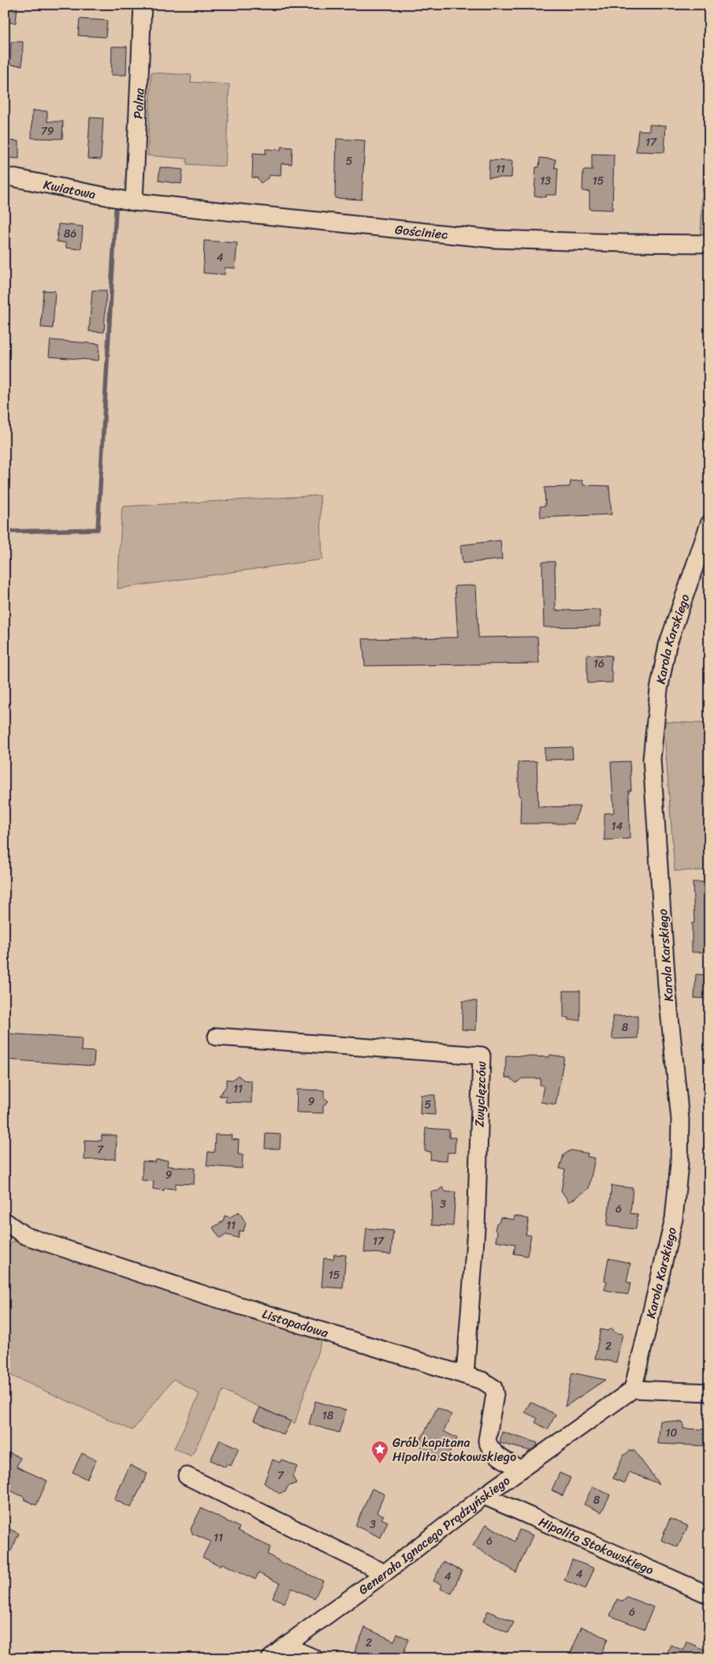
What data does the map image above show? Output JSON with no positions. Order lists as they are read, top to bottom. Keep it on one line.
{"streets":{"street":["Polna","Kwiatowa","Gościniec","Karola Karskiego","Zwycięzców","Listopadowa","Generała Ignacego Prądzyńskiego","Hipolita Stokowskiego"]},"crossings":[["Polna","Kwiatowa"],["Polna","Gościniec"],["Kwiatowa","Gościniec"],["Karola Karskiego","Generała Ignacego Prądzyńskiego"],["Zwycięzców","Listopadowa"],["Listopadowa","Generała Ignacego Prądzyńskiego"],["Generała Ignacego Prądzyńskiego","Hipolita Stokowskiego"]],"places":{"place":["Grób kapitana Hipolita Stokowskiego"]},"house_numbers":["79","17","5","11","13","15","86","4","16","14","8","11","9","5","7","9","3","6","11","17","15","2","18","10","7","8","3","11","6","4","4","6","2"]}
